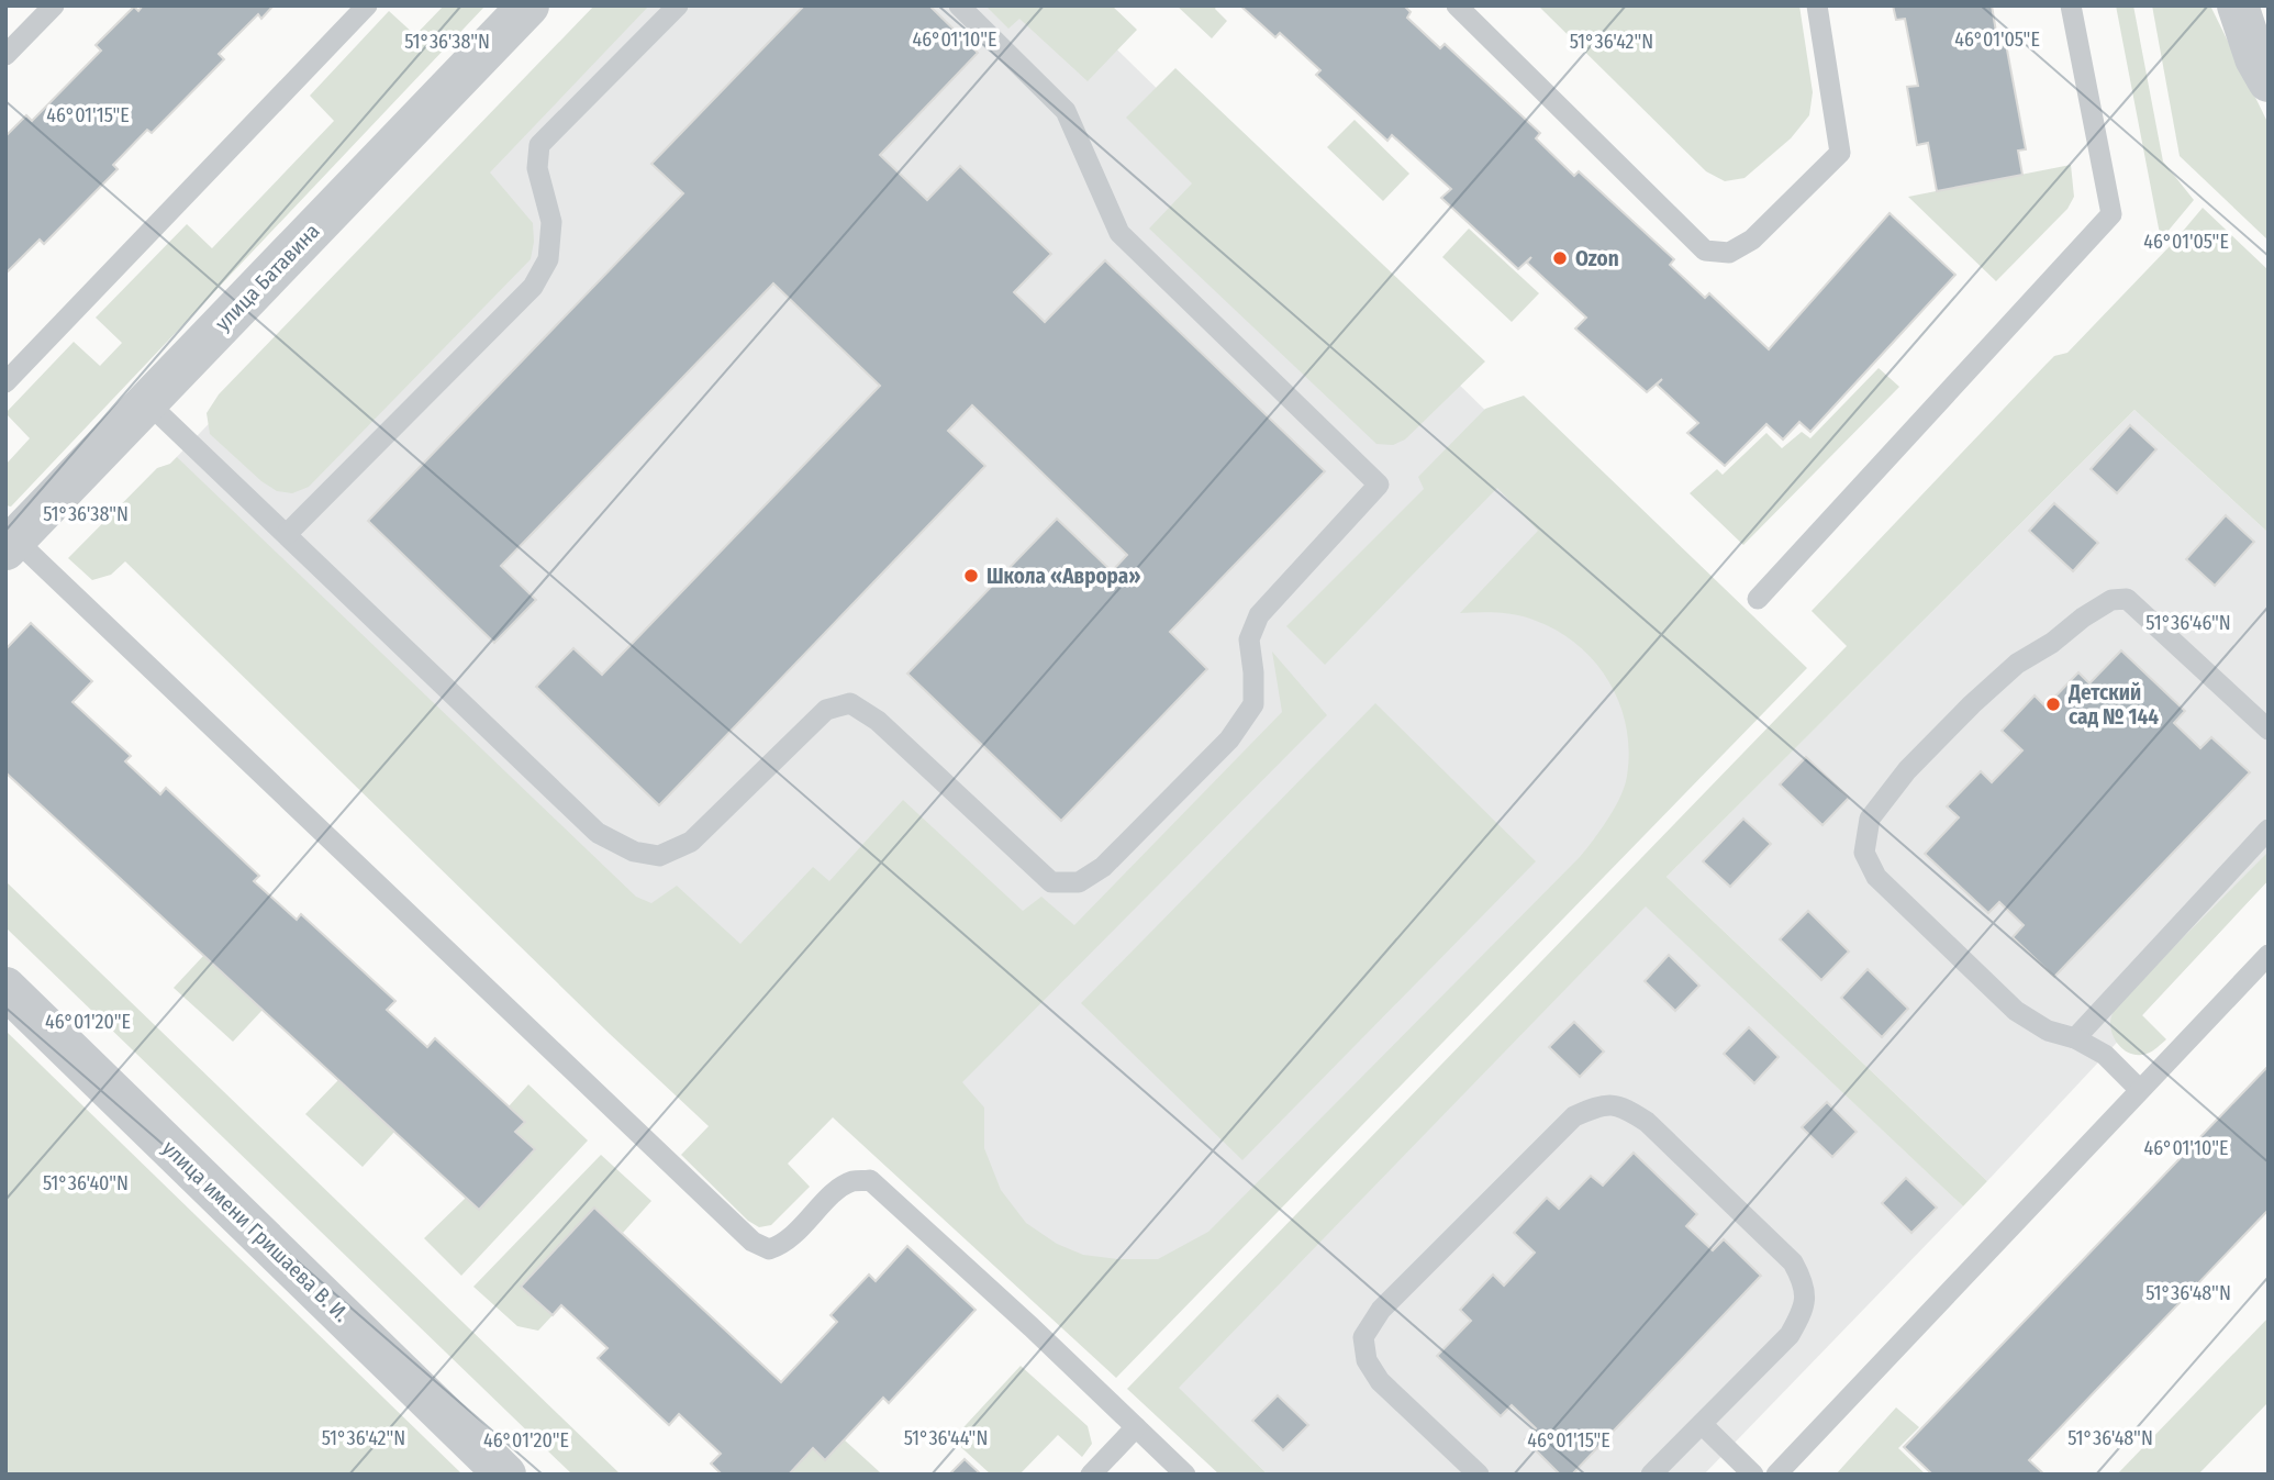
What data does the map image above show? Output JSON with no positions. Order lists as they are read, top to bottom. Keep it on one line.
{"streets":{"street":["улица Батавина","улица имени Гришаева В. И."]},"places":["Ozon","Школа «Аврора»","Детский сад № 144"],"coordinates":["46°01'10\"E","46°01'05\"E","51°36'42\"N","51°36'38\"N","46°01'15\"E","51°36'46\"N","46°01'20\"E","51°36'40\"N","51°36'48\"N","51°36'44\"N"]}
